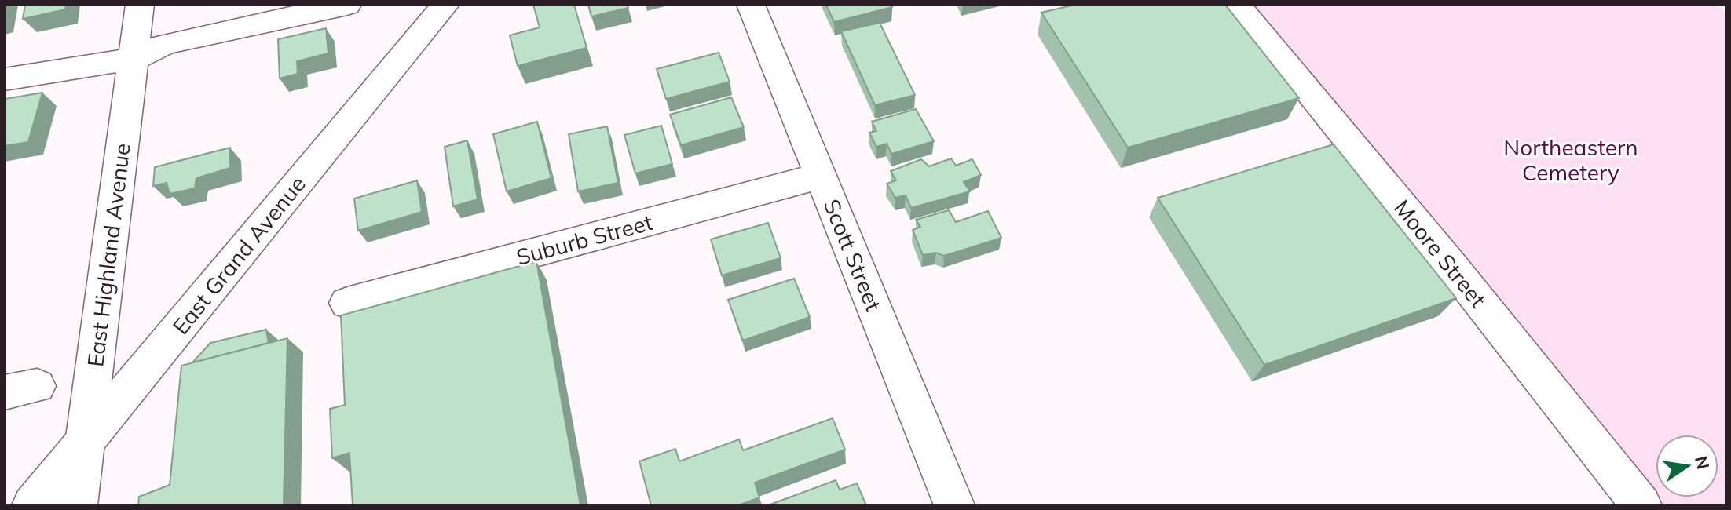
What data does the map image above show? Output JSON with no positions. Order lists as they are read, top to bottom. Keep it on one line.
{"streets":{"street":["Suburb Street","Moore Street","East Highland Avenue","East Grand Avenue","Scott Street"]},"crossings":[["Suburb Street","Scott Street"],["East Highland Avenue","East Grand Avenue"]],"parks":["Northeastern Cemetery"],"north":"right"}
